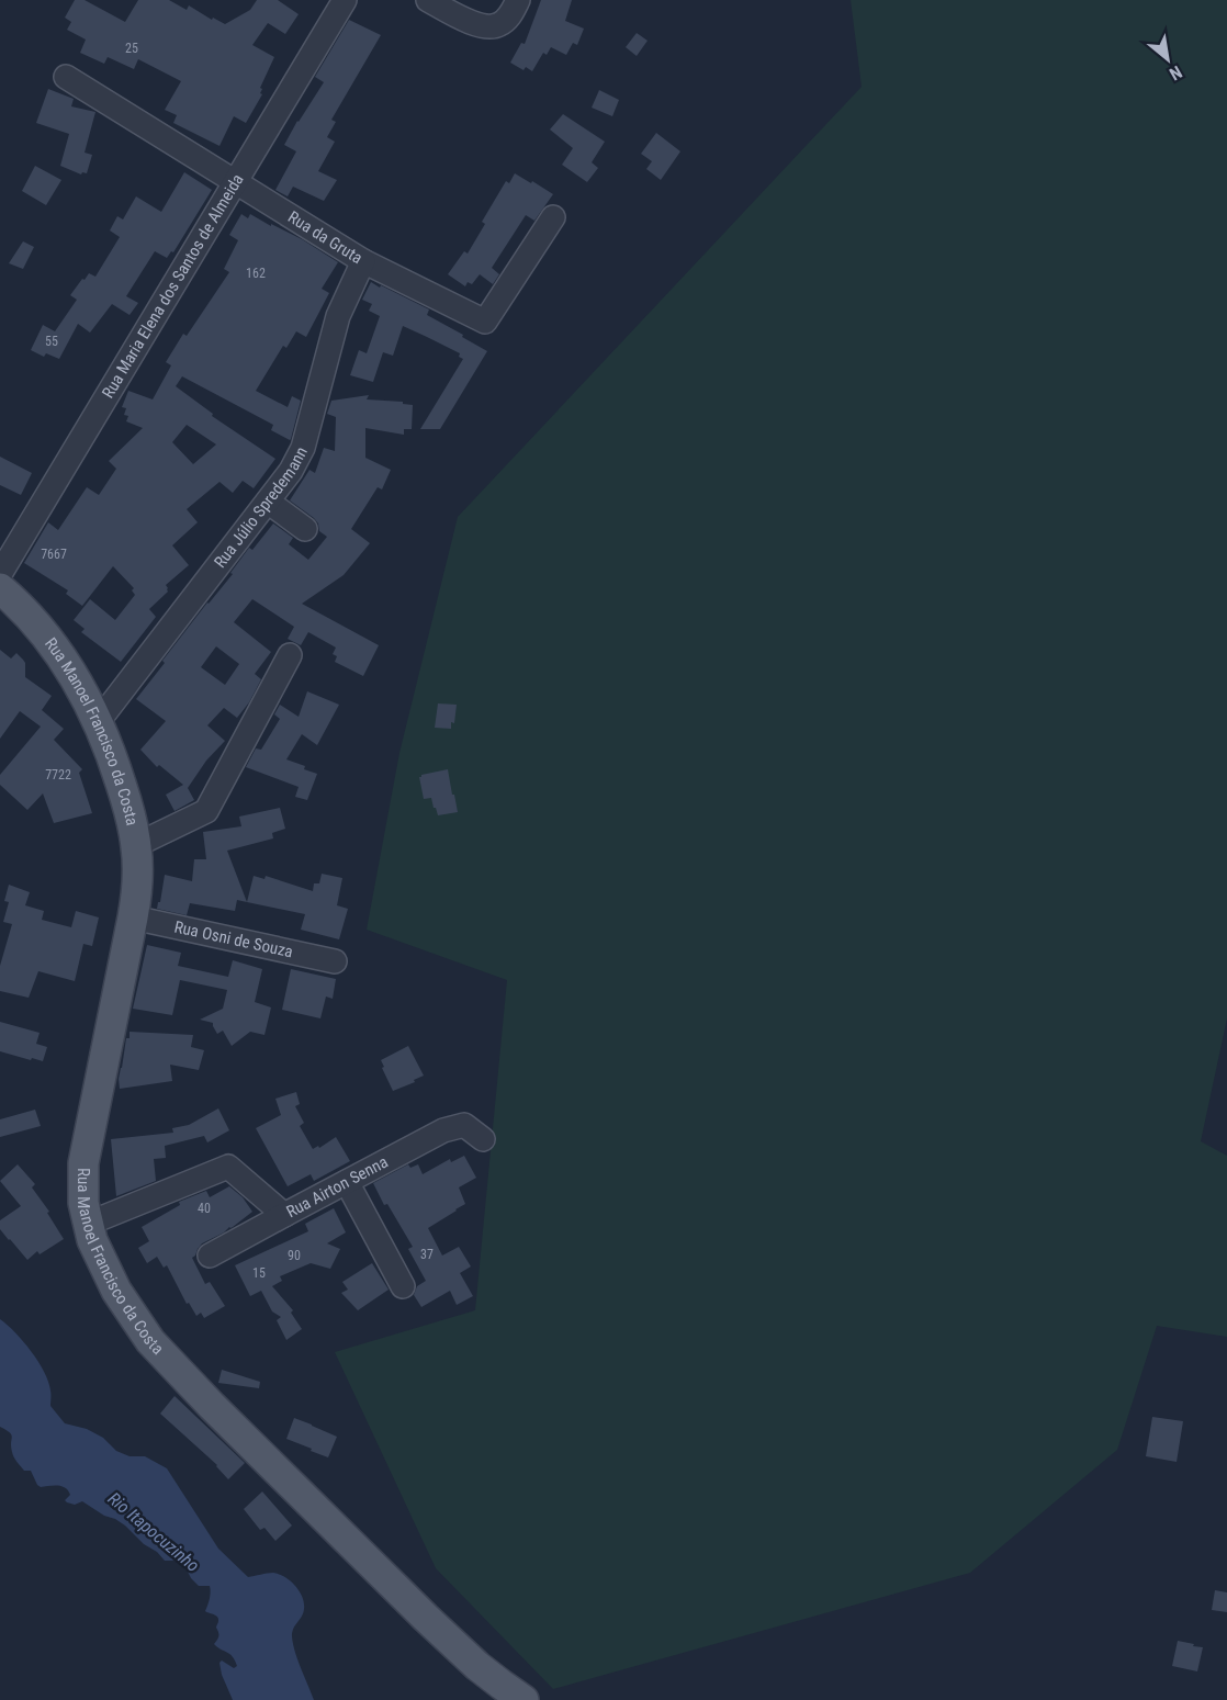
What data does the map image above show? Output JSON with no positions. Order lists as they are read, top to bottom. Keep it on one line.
{"streets":{"main road":["Rua Manoel Francisco da Costa"],"street":["Rua da Gruta","Rua Maria Elena dos Santos de Almeida","Rua Júlio Spredemann","Rua Osni de Souza","Rua Airton Senna"]},"crossings":[["Rua da Gruta","Rua Maria Elena dos Santos de Almeida"],["Rua da Gruta","Rua Júlio Spredemann"],["Rua Júlio Spredemann","Rua Manoel Francisco da Costa"],["Rua Manoel Francisco da Costa","Rua Osni de Souza"],["Rua Manoel Francisco da Costa","Rua Airton Senna"]],"water":["Rio Itapocuzinho"],"house_numbers":["25","162","55","7667","7722","40","37","90","15"],"north":"bottom right"}
